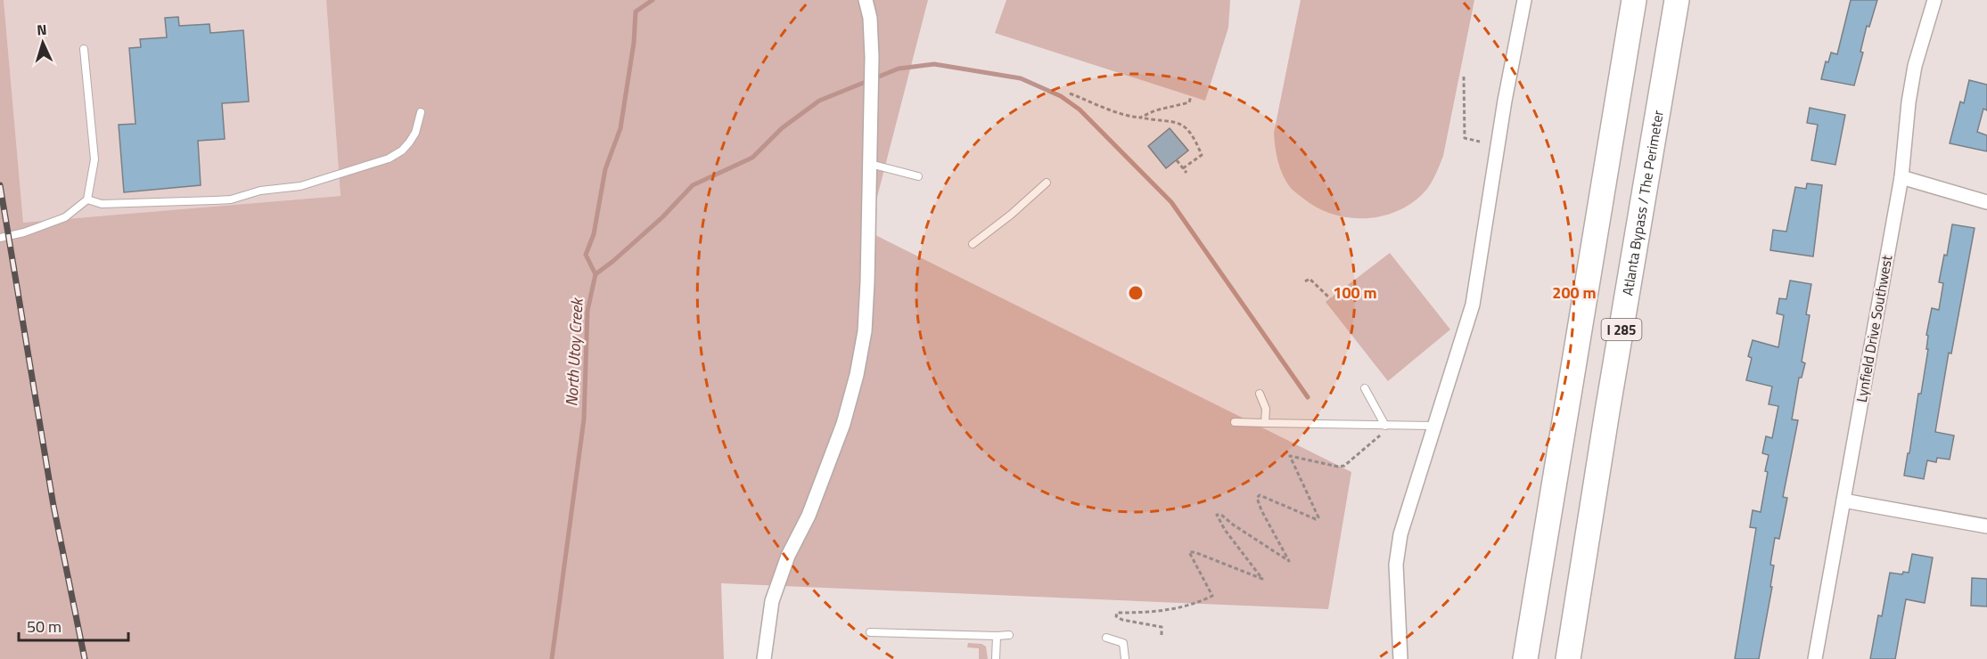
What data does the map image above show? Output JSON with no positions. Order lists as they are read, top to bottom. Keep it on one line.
{"streets":{"highway":["Atlanta Bypass / The Perimeter","I 285"],"street":["Lynfield Drive Southwest"]},"water":["North Utoy Creek"],"scale_bar":"50 m","north":"top","rings":["100 m","200 m"]}
